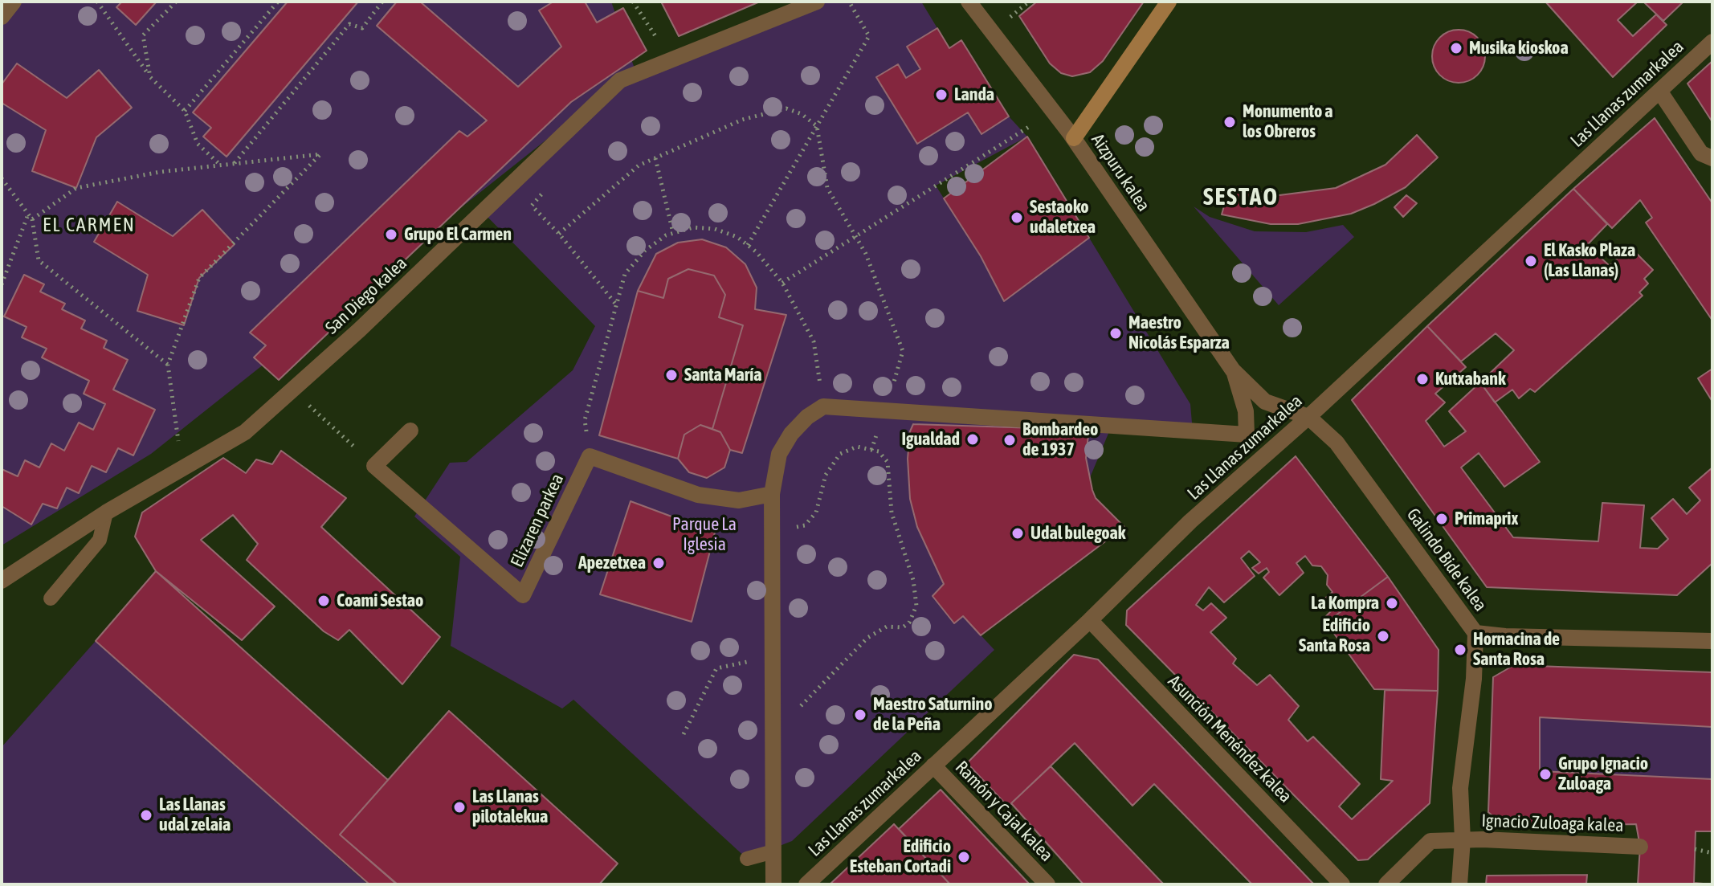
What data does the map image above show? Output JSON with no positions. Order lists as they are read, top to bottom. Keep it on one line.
{"streets":{"street":["Las Llanas zumarkalea","Aizpuru kalea","San Diego kalea","Elizaren parkea","Galindo Bide kalea","Asunción Menéndez kalea","Ramón y Cajal kalea","Ignacio Zuloaga kalea"]},"crossings":[["Las Llanas zumarkalea","Aizpuru kalea"],["Las Llanas zumarkalea","Galindo Bide kalea"],["Las Llanas zumarkalea","Asunción Menéndez kalea"],["Las Llanas zumarkalea","Ramón y Cajal kalea"],["Aizpuru kalea","Galindo Bide kalea"]],"districts":["SESTAO","EL CARMEN"],"parks":["Parque La Iglesia"],"places":["Musika kioskoa","Landa","Monumento a los Obreros","Sestaoko udaletxea","Grupo El Carmen","El Kasko Plaza (Las Llanas)","Maestro Nicolás Esparza","Santa María","Kutxabank","Igualdad","Bombardeo de 1937","Primaprix","Udal bulegoak","Apezetxea","Coami Sestao","La Kompra","Edificio Santa Rosa","Hornacina de Santa Rosa","Maestro Saturnino de la Peña","Grupo Ignacio Zuloaga","Las Llanas pilotalekua","Las Llanas udal zelaia","Edificio Esteban Cortadi"]}
